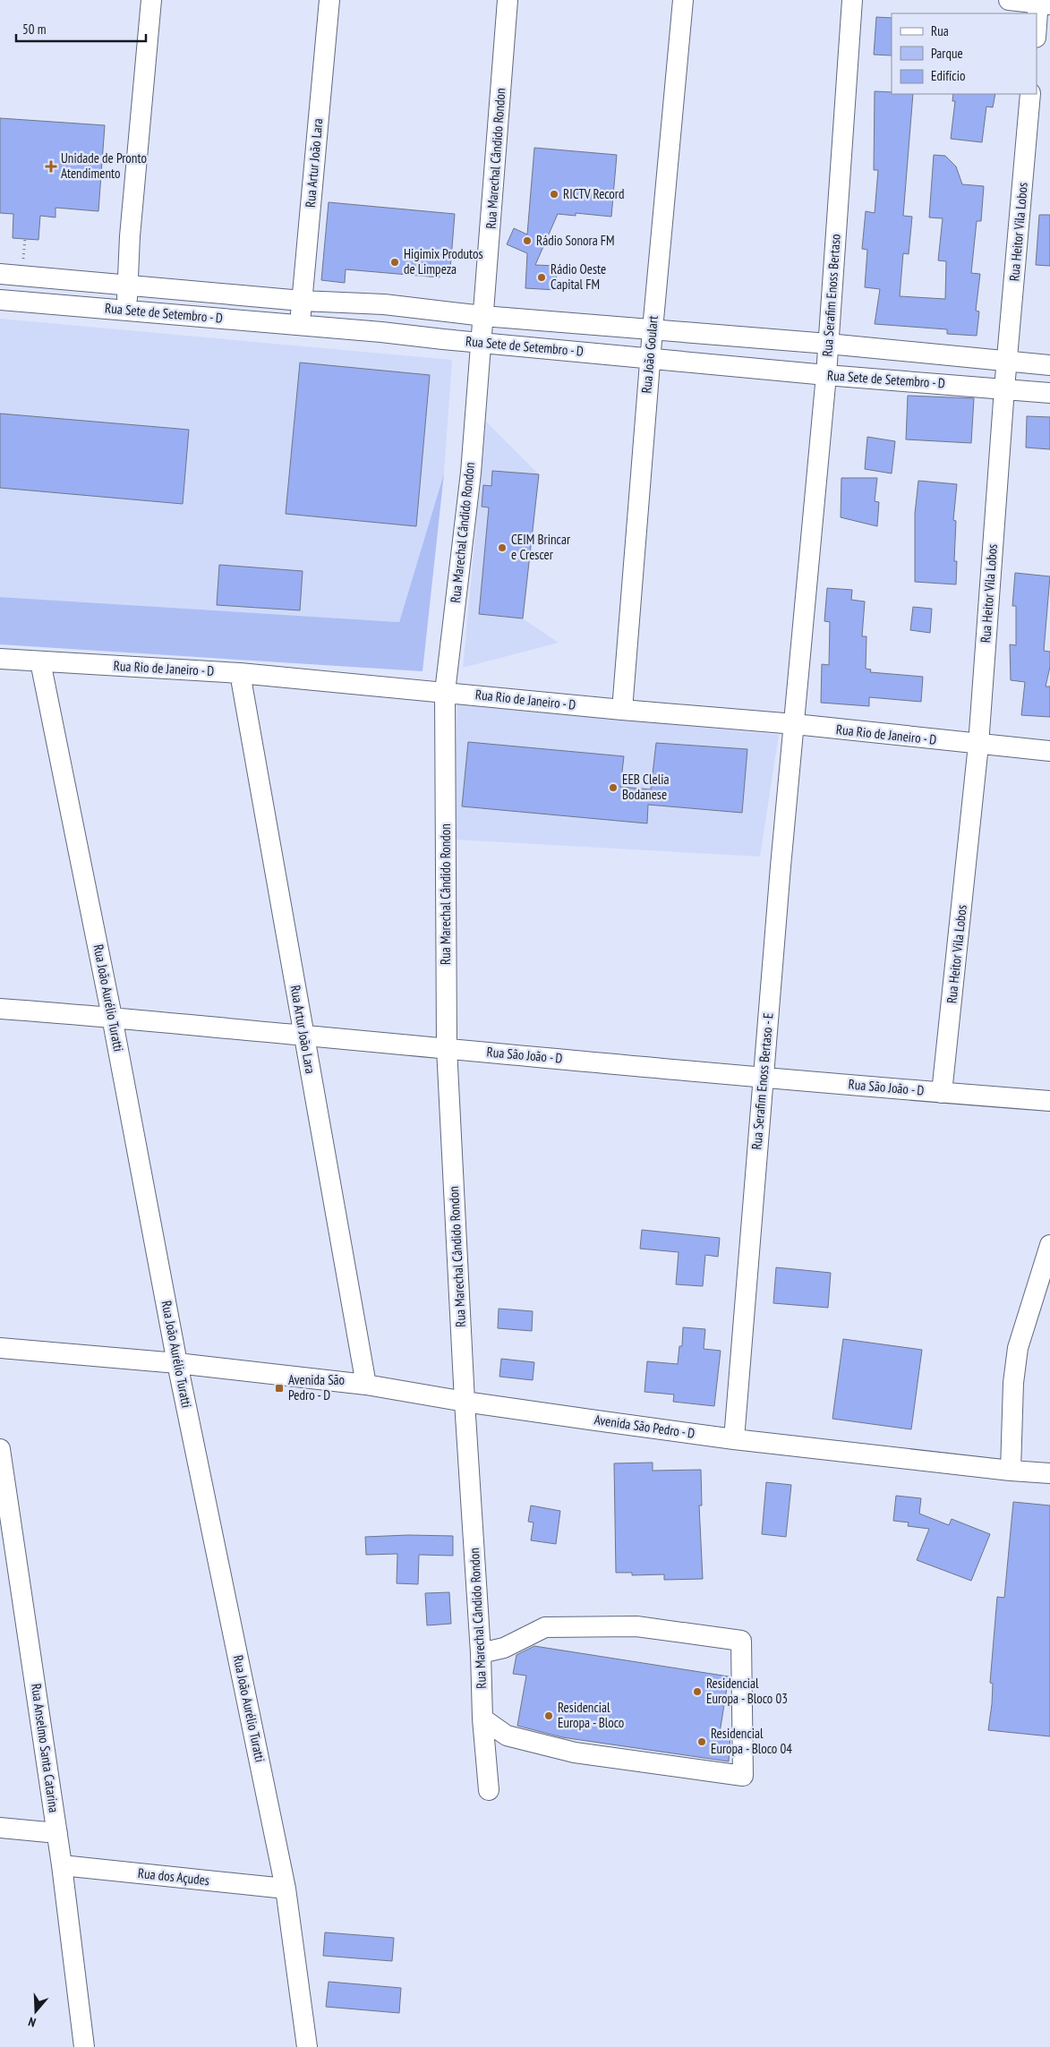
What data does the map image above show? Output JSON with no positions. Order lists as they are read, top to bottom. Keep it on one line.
{"streets":{"street":["Rua Marechal Cândido Rondon","Rua Artur João Lara","Rua Heitor Vila Lobos","Rua Serafim Enoss Bertaso","Rua Sete de Setembro - D","Rua João Goulart","Rua Rio de Janeiro - D","Rua João Aurélio Turatti","Rua São João - D","Rua Serafim Enoss Bertaso - E","Avenida São Pedro - D","Rua Anselmo Santa Catarina","Rua dos Açudes"]},"crossings":[["Rua Marechal Cândido Rondon","Rua Sete de Setembro - D"],["Rua Marechal Cândido Rondon","Rua Rio de Janeiro - D"],["Rua Marechal Cândido Rondon","Rua São João - D"],["Rua Marechal Cândido Rondon","Avenida São Pedro - D"],["Rua Artur João Lara","Rua Sete de Setembro - D"],["Rua Artur João Lara","Rua Rio de Janeiro - D"],["Rua Artur João Lara","Rua São João - D"],["Rua Artur João Lara","Avenida São Pedro - D"],["Rua Heitor Vila Lobos","Rua Sete de Setembro - D"],["Rua Heitor Vila Lobos","Rua Rio de Janeiro - D"],["Rua Heitor Vila Lobos","Rua São João - D"],["Rua Serafim Enoss Bertaso","Rua Sete de Setembro - D"],["Rua Serafim Enoss Bertaso","Rua Rio de Janeiro - D"],["Rua Serafim Enoss Bertaso","Rua Serafim Enoss Bertaso - E"],["Rua Sete de Setembro - D","Rua João Goulart"],["Rua João Goulart","Rua Rio de Janeiro - D"],["Rua Rio de Janeiro - D","Rua João Aurélio Turatti"],["Rua Rio de Janeiro - D","Rua Serafim Enoss Bertaso - E"],["Rua João Aurélio Turatti","Rua São João - D"],["Rua João Aurélio Turatti","Avenida São Pedro - D"],["Rua João Aurélio Turatti","Rua dos Açudes"],["Rua São João - D","Rua Serafim Enoss Bertaso - E"],["Rua Serafim Enoss Bertaso - E","Avenida São Pedro - D"],["Rua Anselmo Santa Catarina","Rua dos Açudes"]],"places":{"health":["Unidade de Pronto Atendimento"],"other":["RICTV Record","Rádio Sonora FM","Higimix Produtos de Limpeza","Rádio Oeste Capital FM","CEIM Brincar e Crescer","EEB Clelia Bodanese","Residencial Europa - Bloco 03","Residencial Europa - Bloco","Residencial Europa - Bloco 04"],"transit":["Avenida São Pedro - D"]},"legend":["Rua","Parque","Edifício"],"scale_bar":"50 m","north":"bottom"}
